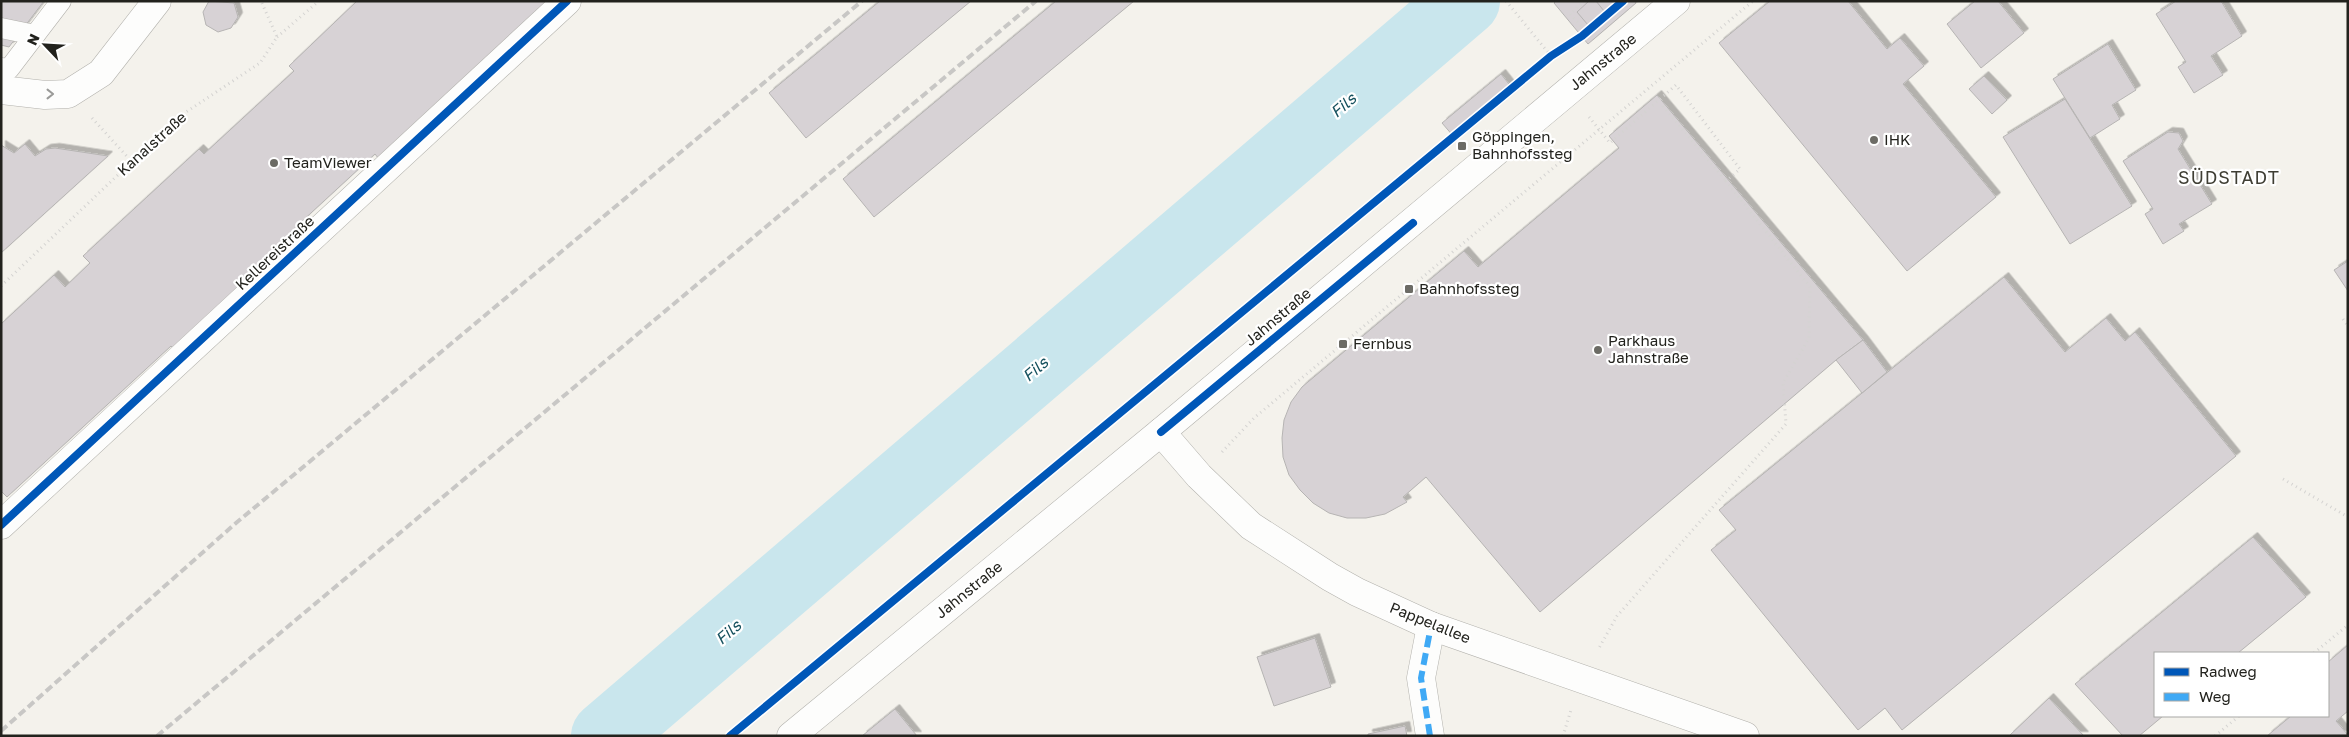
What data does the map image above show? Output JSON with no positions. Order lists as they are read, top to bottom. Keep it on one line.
{"streets":{"street":["Jahnstraße","Kellereistraße","Pappelallee"],"path":["Kanalstraße"]},"crossings":[["Jahnstraße","Pappelallee"]],"districts":["SÜDSTADT"],"water":["Fils"],"places":{"other":["IHK","TeamViewer","Parkhaus Jahnstraße"],"transit":["Göppingen, Bahnhofssteg","Bahnhofssteg","Fernbus"]},"legend":["Radweg","Weg"],"north":"top left"}
